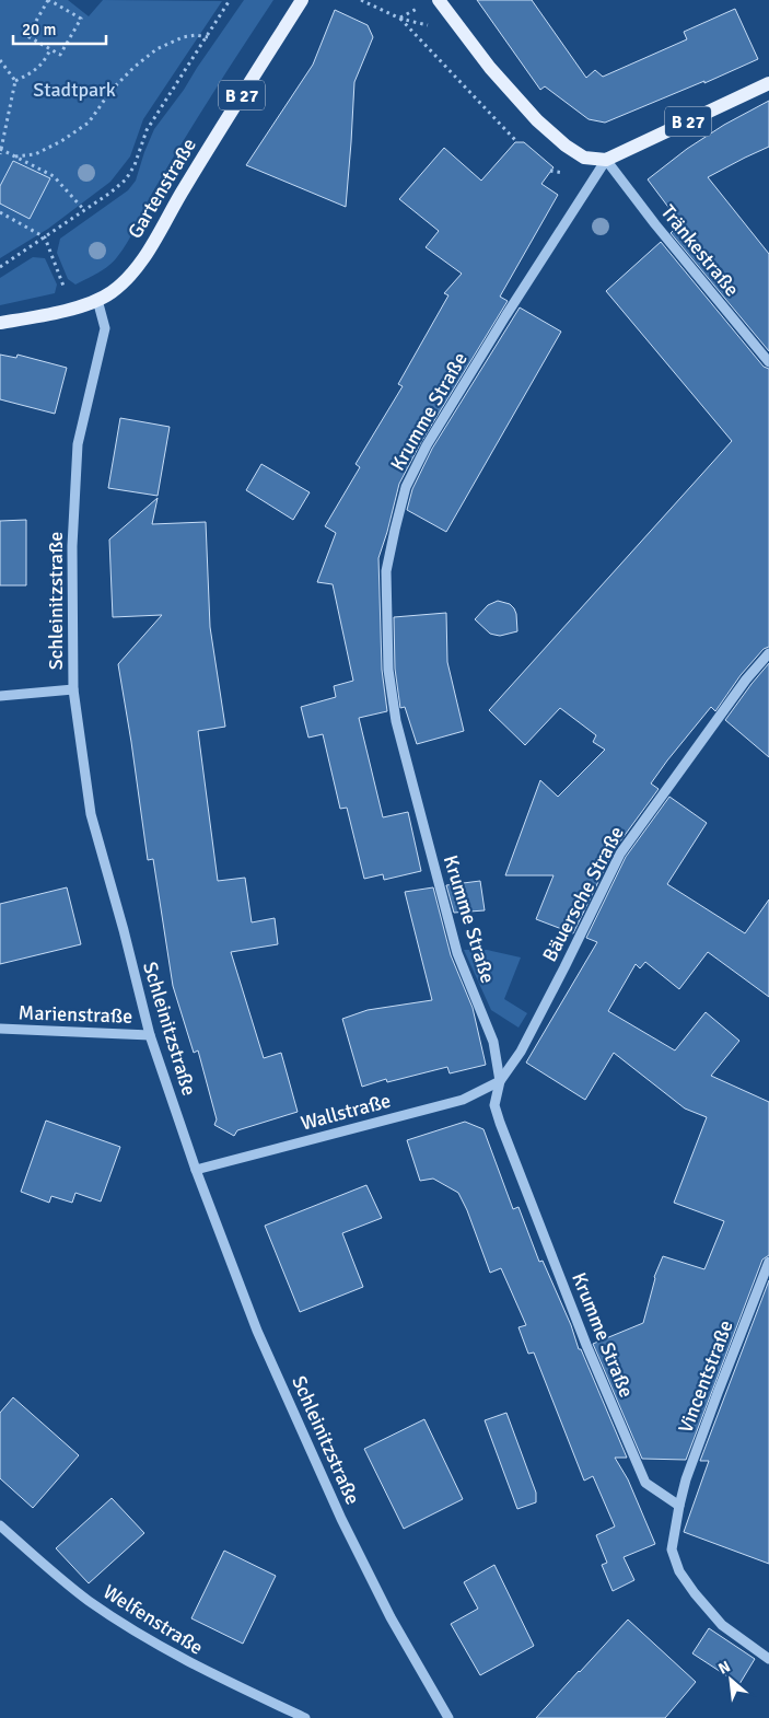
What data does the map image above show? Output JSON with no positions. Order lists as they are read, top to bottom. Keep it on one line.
{"streets":{"main road":["B 27","Gartenstraße"],"street":["Tränkestraße","Krumme Straße","Schleinitzstraße","Bäuersche Straße","Marienstraße","Wallstraße","Vincentstraße","Welfenstraße"]},"crossings":[["B 27","Tränkestraße"],["B 27","Krumme Straße"],["Gartenstraße","Schleinitzstraße"],["Tränkestraße","Krumme Straße"],["Krumme Straße","Bäuersche Straße"],["Krumme Straße","Wallstraße"],["Krumme Straße","Vincentstraße"],["Schleinitzstraße","Marienstraße"],["Schleinitzstraße","Wallstraße"],["Bäuersche Straße","Wallstraße"]],"parks":["Stadtpark"],"scale_bar":"20 m","north":"top left"}
